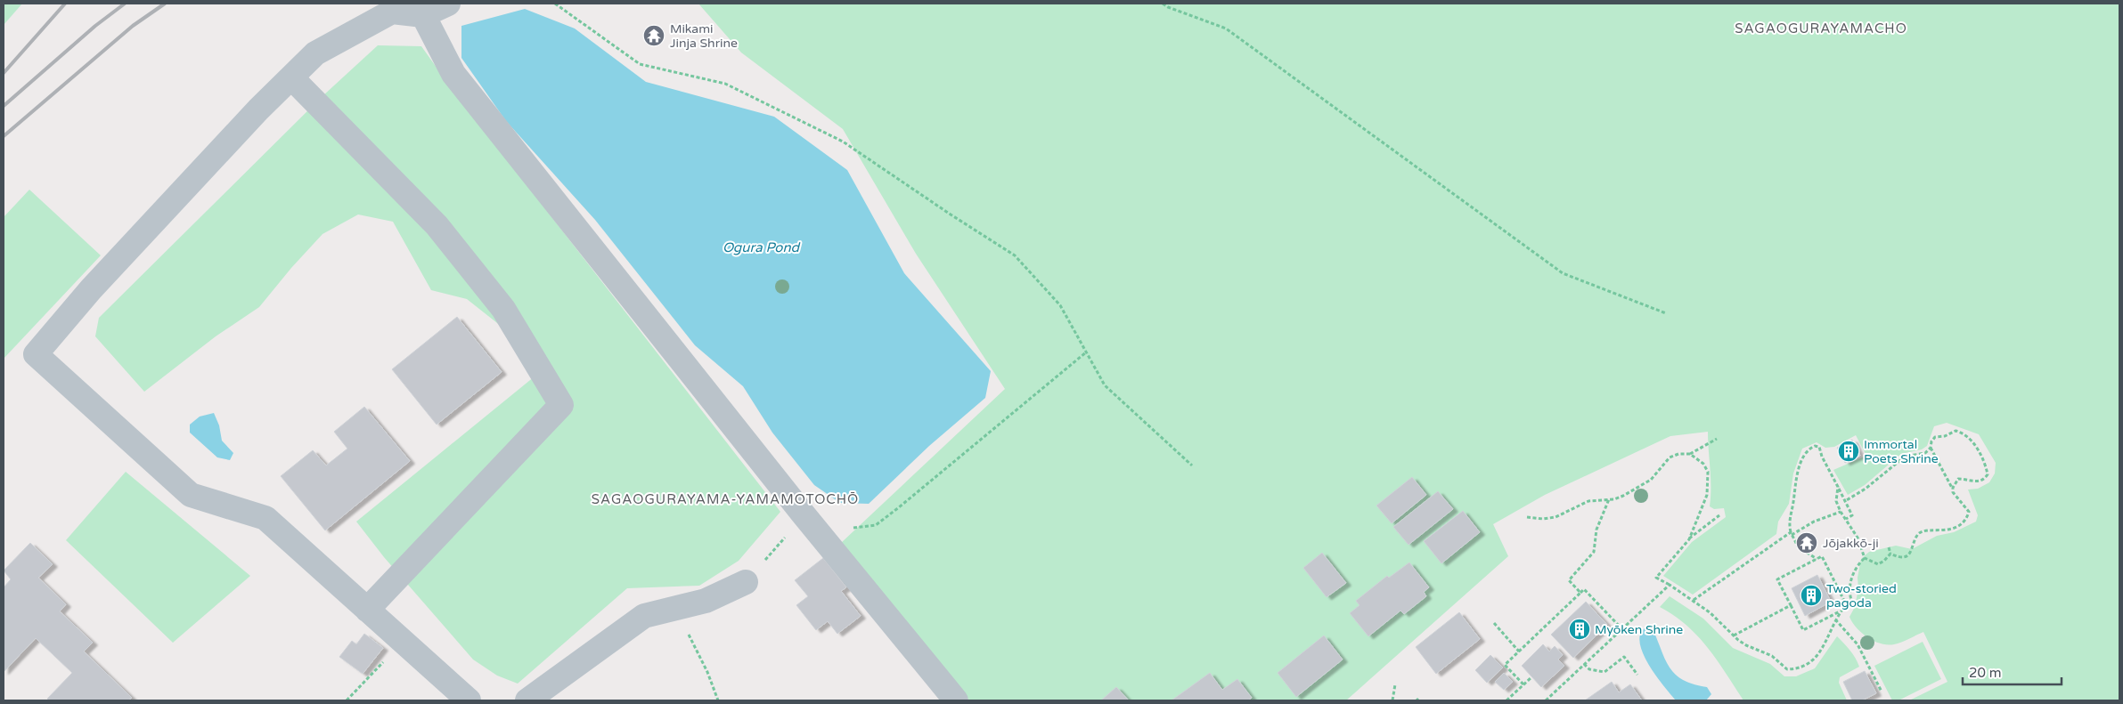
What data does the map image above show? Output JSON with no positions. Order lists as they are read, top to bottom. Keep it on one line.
{"districts":["SAGAOGURAYAMACHO","SAGAOGURAYAMA-YAMAMOTOCHŌ"],"water":["Ogura Pond"],"places":{"temple":["Mikami Jinja Shrine","Jōjakkō-ji"],"building":["Immortal Poets Shrine","Two-storied pagoda","Myōken Shrine"]},"scale_bar":"20 m"}
